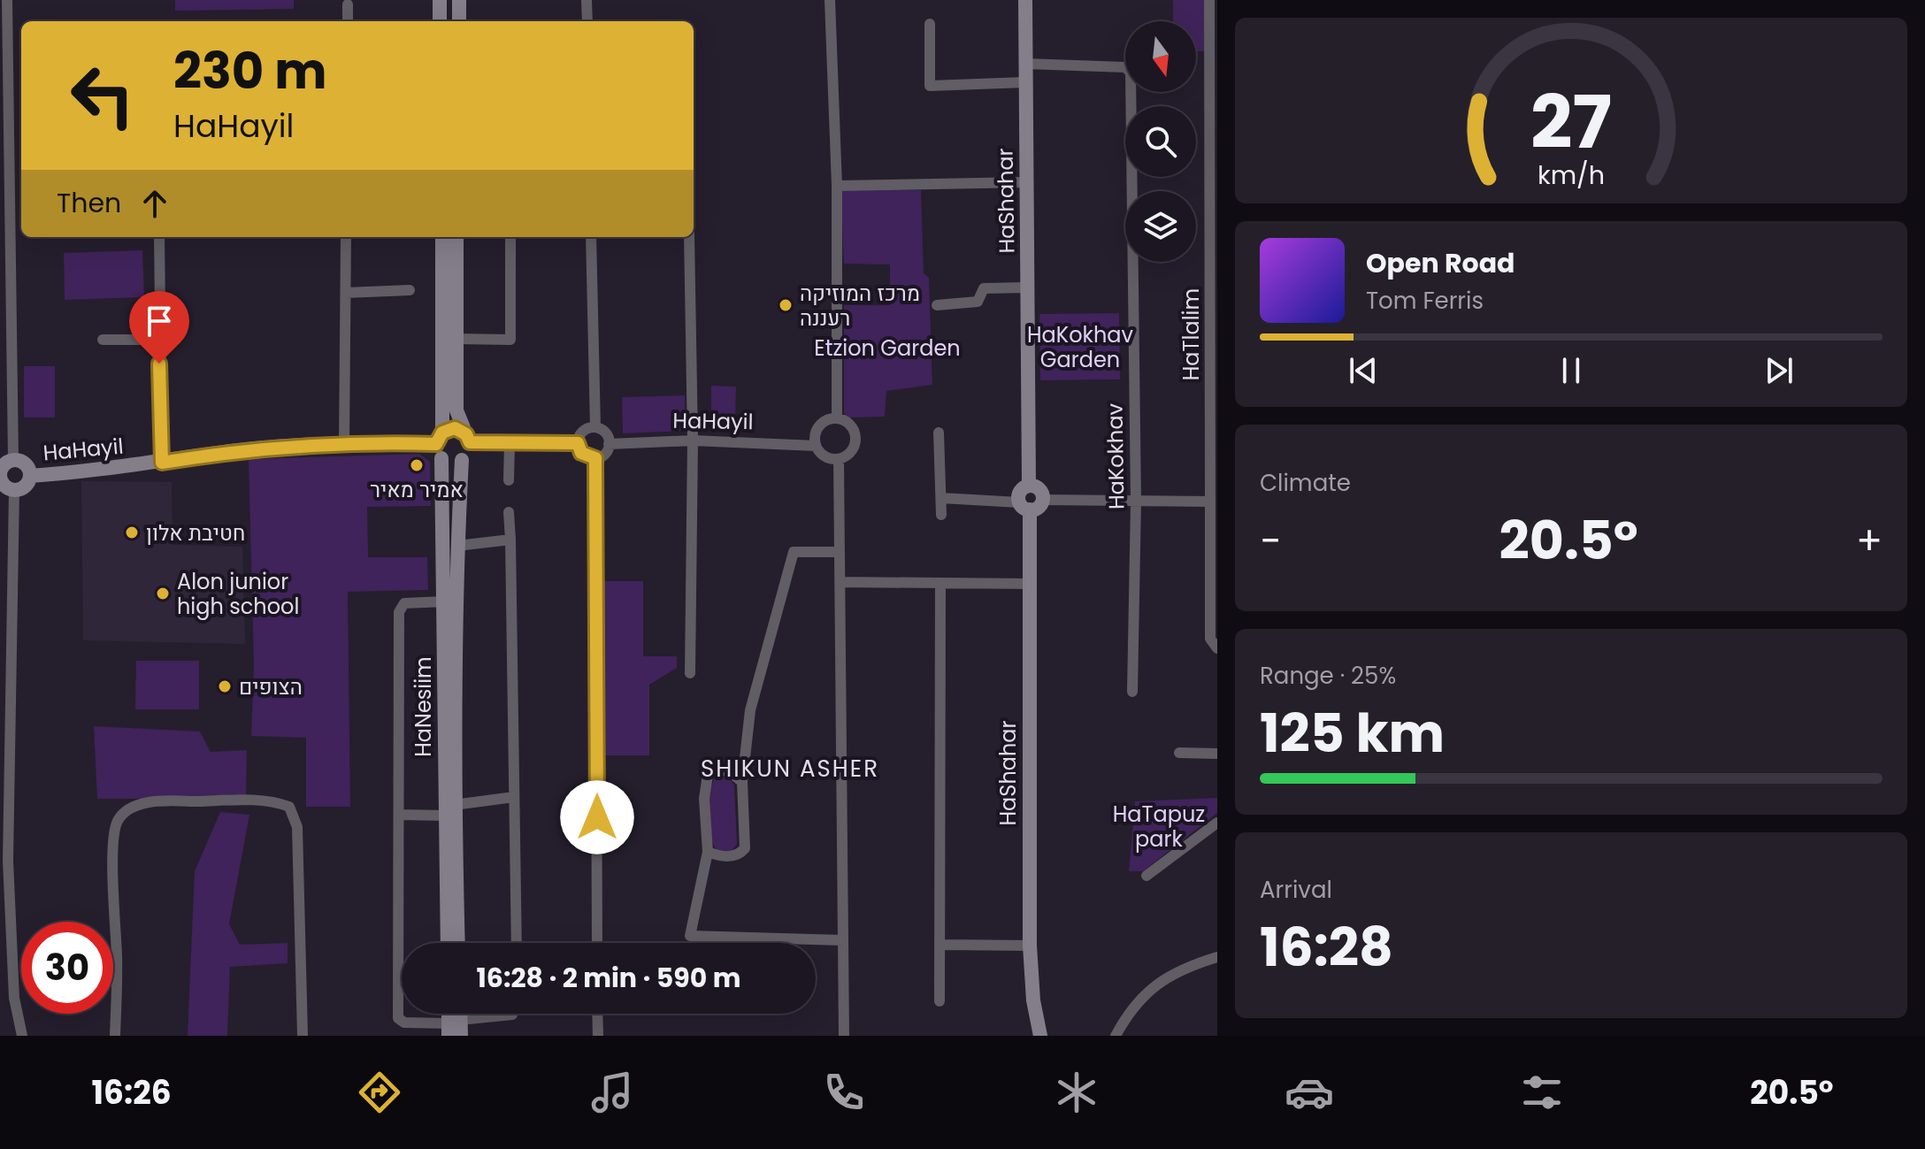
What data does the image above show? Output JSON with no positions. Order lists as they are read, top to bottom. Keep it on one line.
{"streets":{"street":["HaShahar","HaTlalim","HaHayil","HaKokhav","HaNesiim"]},"crossings":[["HaShahar","HaKokhav"],["HaHayil","HaNesiim"]],"districts":["SHIKUN ASHER"],"parks":["HaKokhav Garden","Etzion Garden","HaTapuz park"],"places":["מרכז המוזיקה רעננה","אמיר מאיר","חטיבת אלון","Alon junior high school","הצופים"],"north":"bottom","page":{"turn":["230 m","HaHayil"],"then":"Then","song":["Open Road","Tom Ferris"],"tile":["Climate",["Range · 25%","125 km"],["Arrival","16:28"]],"heat":["−","20.5°","+"],"limit":"30","trip":"16:28 · 2 min · 590 m","tabs":["16:26","20.5°"],"gauge":["27","km/h"]}}
